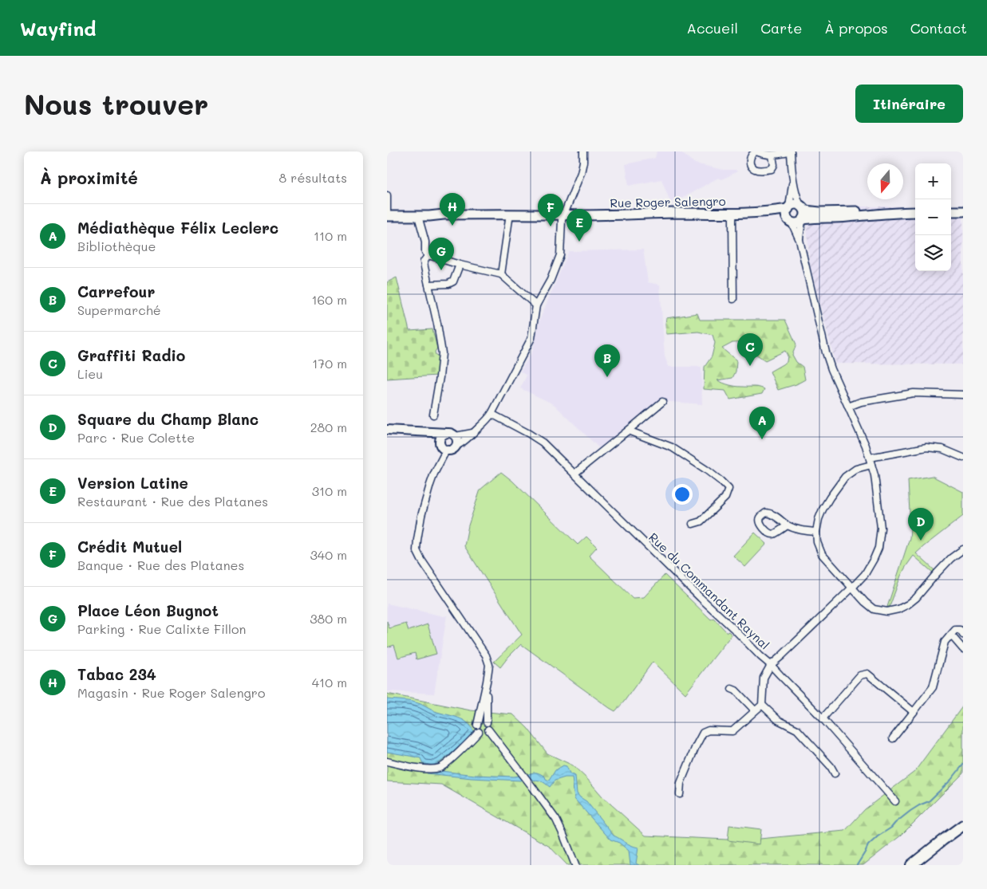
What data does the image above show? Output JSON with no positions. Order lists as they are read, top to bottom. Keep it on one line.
{"streets":{"main road":["Rue Roger Salengro"],"street":["Rue du Commandant Raynal"]},"north":"bottom","page":{"header":"Wayfind","nav":["Accueil","Carte","À propos","Contact"],"buttons":"Itinéraire","title":"Nous trouver","heading":["À proximité","8 résultats"],"map_buttons":["+","−"],"pins":["H","F","E","G","C","B","A","D"],"list":[{"mark":"A","name":"Médiathèque Félix Leclerc","note":"Bibliothèque","value":"110 m"},{"mark":"B","name":"Carrefour","note":"Supermarché","value":"160 m"},{"mark":"C","name":"Graffiti Radio","note":"Lieu","value":"170 m"},{"mark":"D","name":"Square du Champ Blanc","note":"Parc · Rue Colette","value":"280 m"},{"mark":"E","name":"Version Latine","note":"Restaurant · Rue des Platanes","value":"310 m"},{"mark":"F","name":"Crédit Mutuel","note":"Banque · Rue des Platanes","value":"340 m"},{"mark":"G","name":"Place Léon Bugnot","note":"Parking · Rue Calixte Fillon","value":"380 m"},{"mark":"H","name":"Tabac 234","note":"Magasin · Rue Roger Salengro","value":"410 m"}]}}
